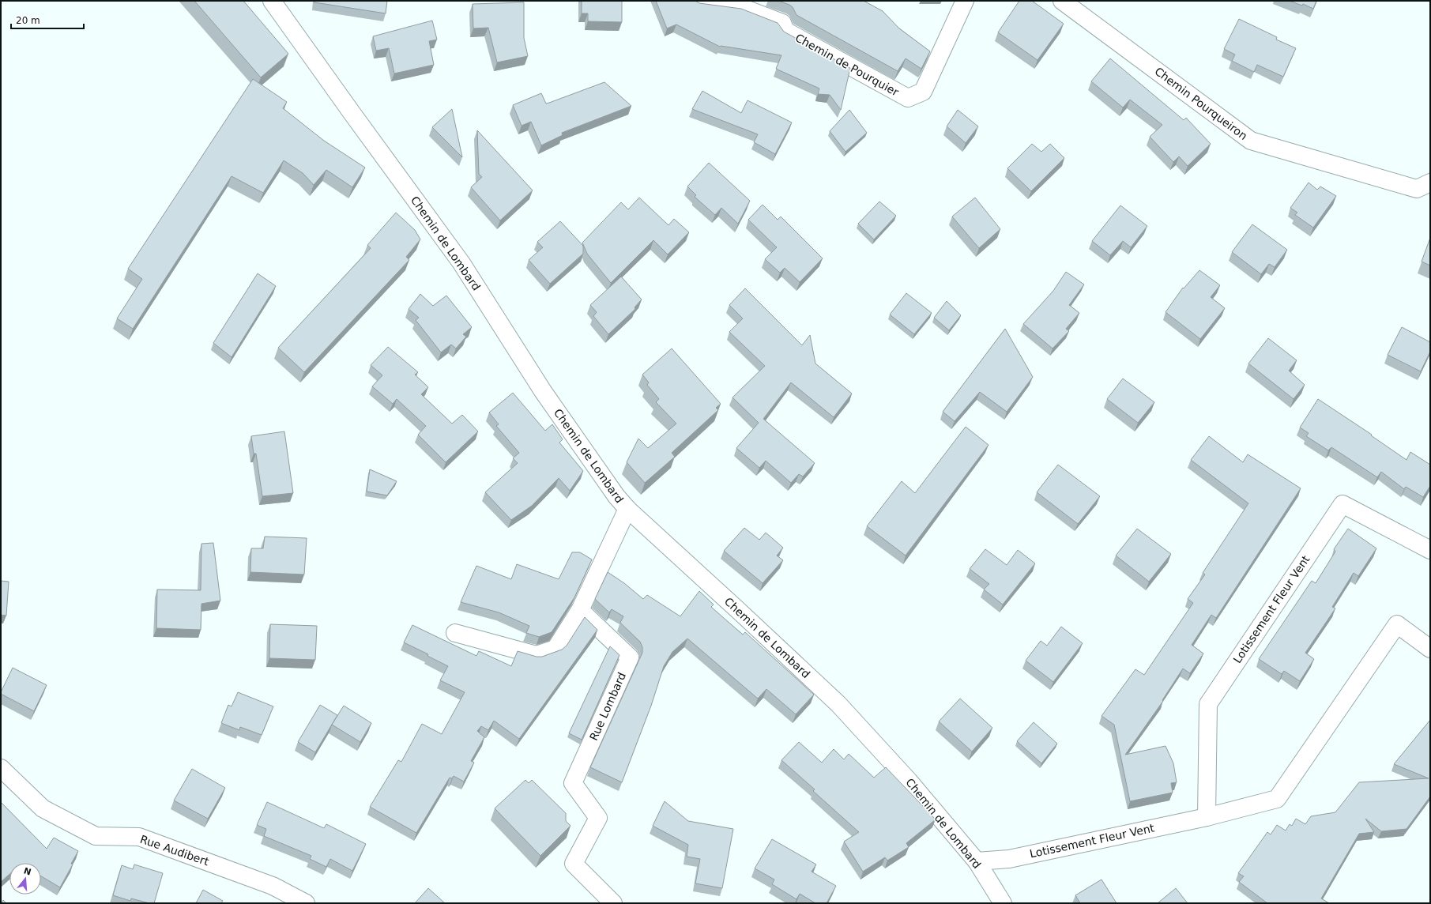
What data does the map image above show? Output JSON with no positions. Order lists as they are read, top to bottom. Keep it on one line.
{"streets":{"street":["Chemin de Pourquier","Chemin Pourqueiron","Chemin de Lombard","Lotissement Fleur Vent","Rue Lombard","Rue Audibert"]},"crossings":[["Chemin de Lombard","Lotissement Fleur Vent"]],"scale_bar":"20 m","north":"top"}
